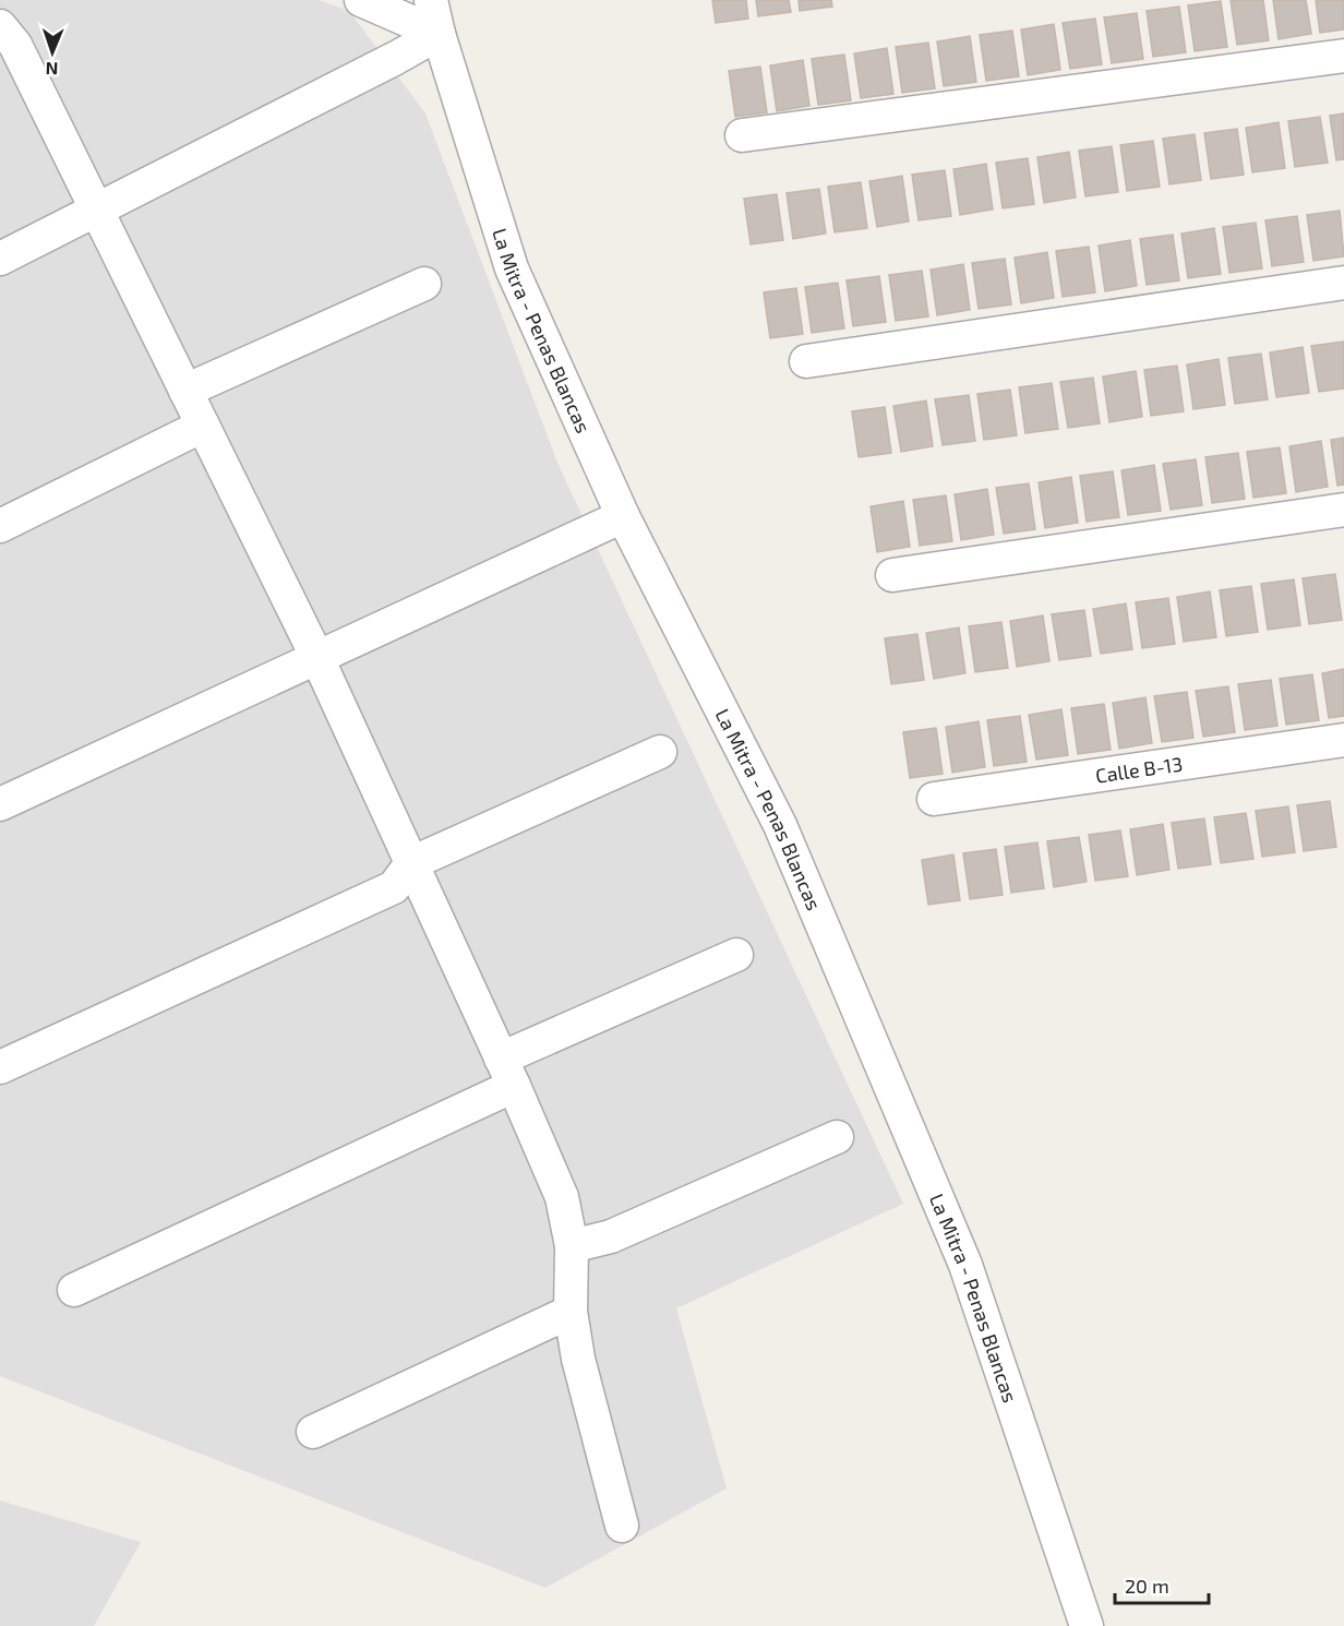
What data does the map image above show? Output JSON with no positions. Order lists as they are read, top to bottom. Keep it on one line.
{"streets":{"street":["La Mitra - Penas Blancas","Calle B-13"]},"scale_bar":"20 m","north":"bottom"}
